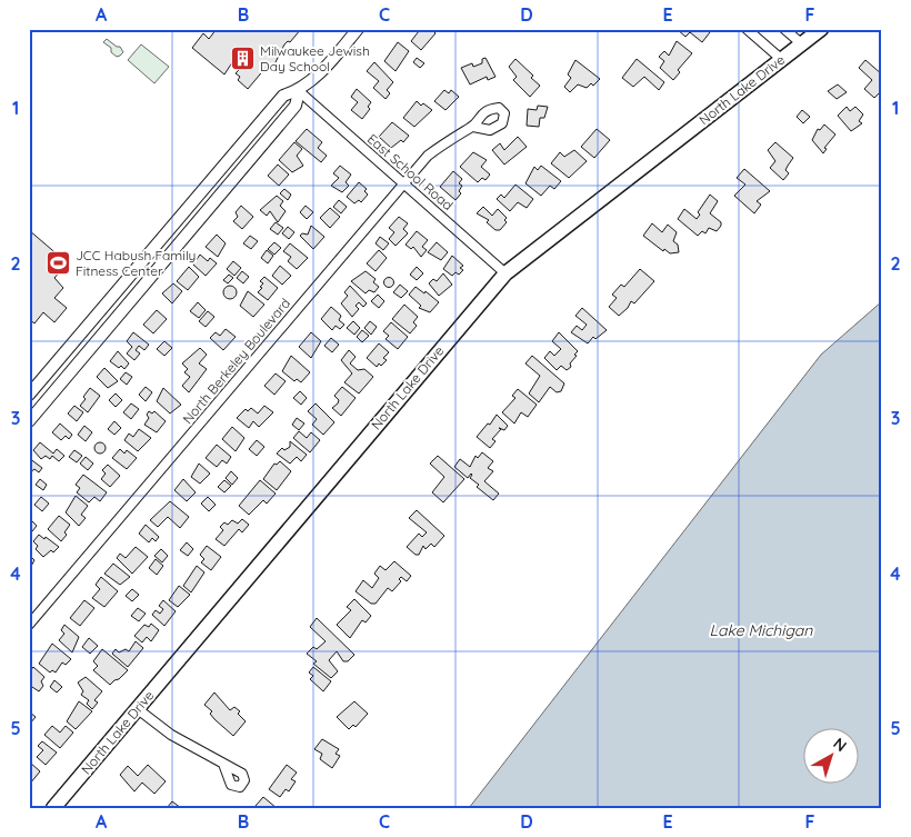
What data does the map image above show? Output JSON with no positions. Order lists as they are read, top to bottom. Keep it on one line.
{"streets":{"main road":["North Lake Drive"],"street":["East School Road","North Berkeley Boulevard"]},"crossings":[["North Lake Drive","East School Road"],["East School Road","North Berkeley Boulevard"]],"water":["Lake Michigan"],"places":{"building":["Milwaukee Jewish Day School"],"sports":["JCC Habush Family Fitness Center"]},"north":"top right","grid":{"columns":["A","B","C","D","E","F"],"rows":["1","2","3","4","5"]}}
